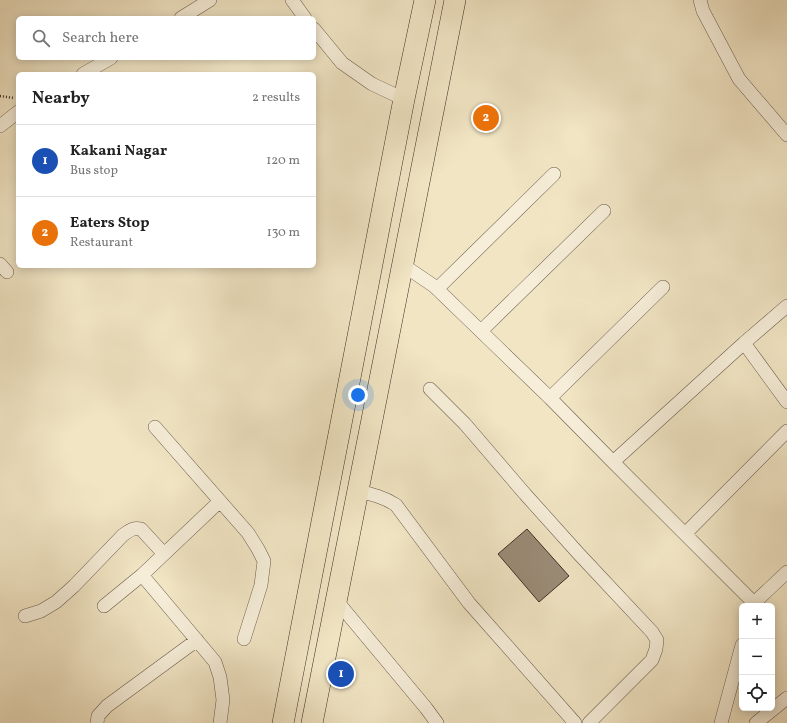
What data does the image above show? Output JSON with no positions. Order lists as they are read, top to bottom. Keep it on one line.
{"page":{"search":"Search here","heading":["Nearby","2 results"],"pins":["2","1"],"list":[{"mark":"1","name":"Kakani Nagar","note":"Bus stop","value":"120 m"},{"mark":"2","name":"Eaters Stop","note":"Restaurant","value":"130 m"}],"map_buttons":["+","−"]}}
